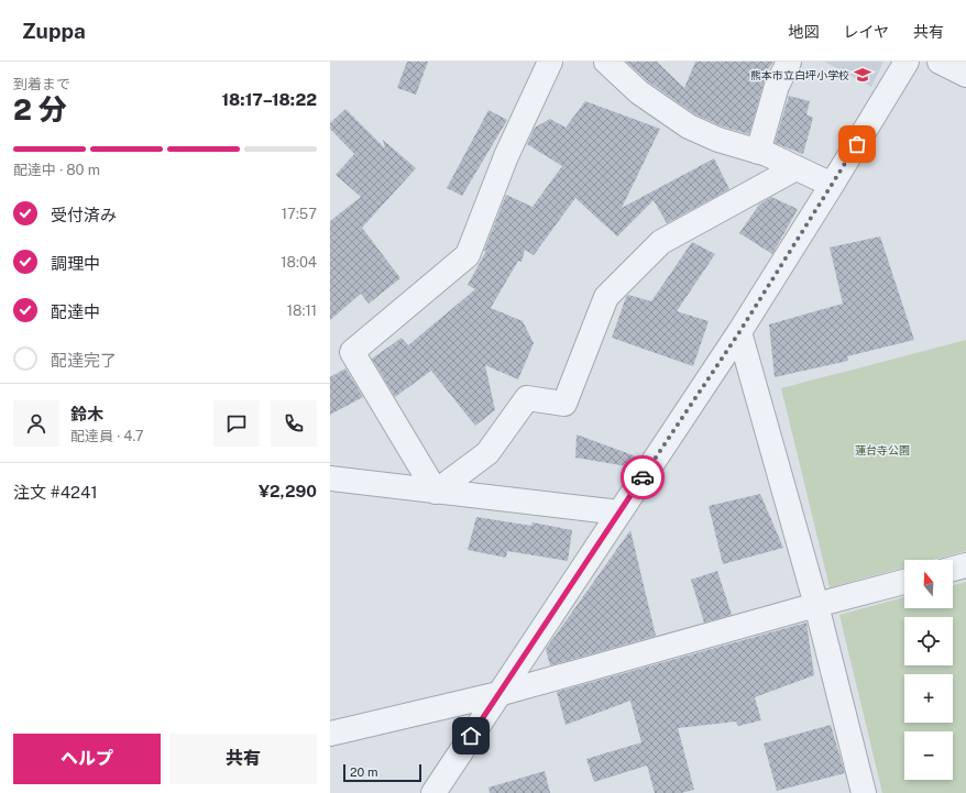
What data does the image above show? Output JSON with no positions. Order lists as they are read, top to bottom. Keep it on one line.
{"parks":["蓮台寺公園"],"places":{"school or university":["熊本市立白坪小学校"]},"scale_bar":"20 m","north":"top","page":{"header":"Zuppa","nav":["地図","レイヤ","共有"],"heading":["2 分","到着まで","18:17–18:22"],"panel":["鈴木","配達員 · 4.7","注文 #4241","¥2,290"],"bar":"配達中 · 80 m","list":[["受付済み","17:57"],["調理中","18:04"],["配達中","18:11"],"配達完了"],"map_buttons":["+","−"],"buttons":["ヘルプ","共有"],"scale":"20 m"}}
